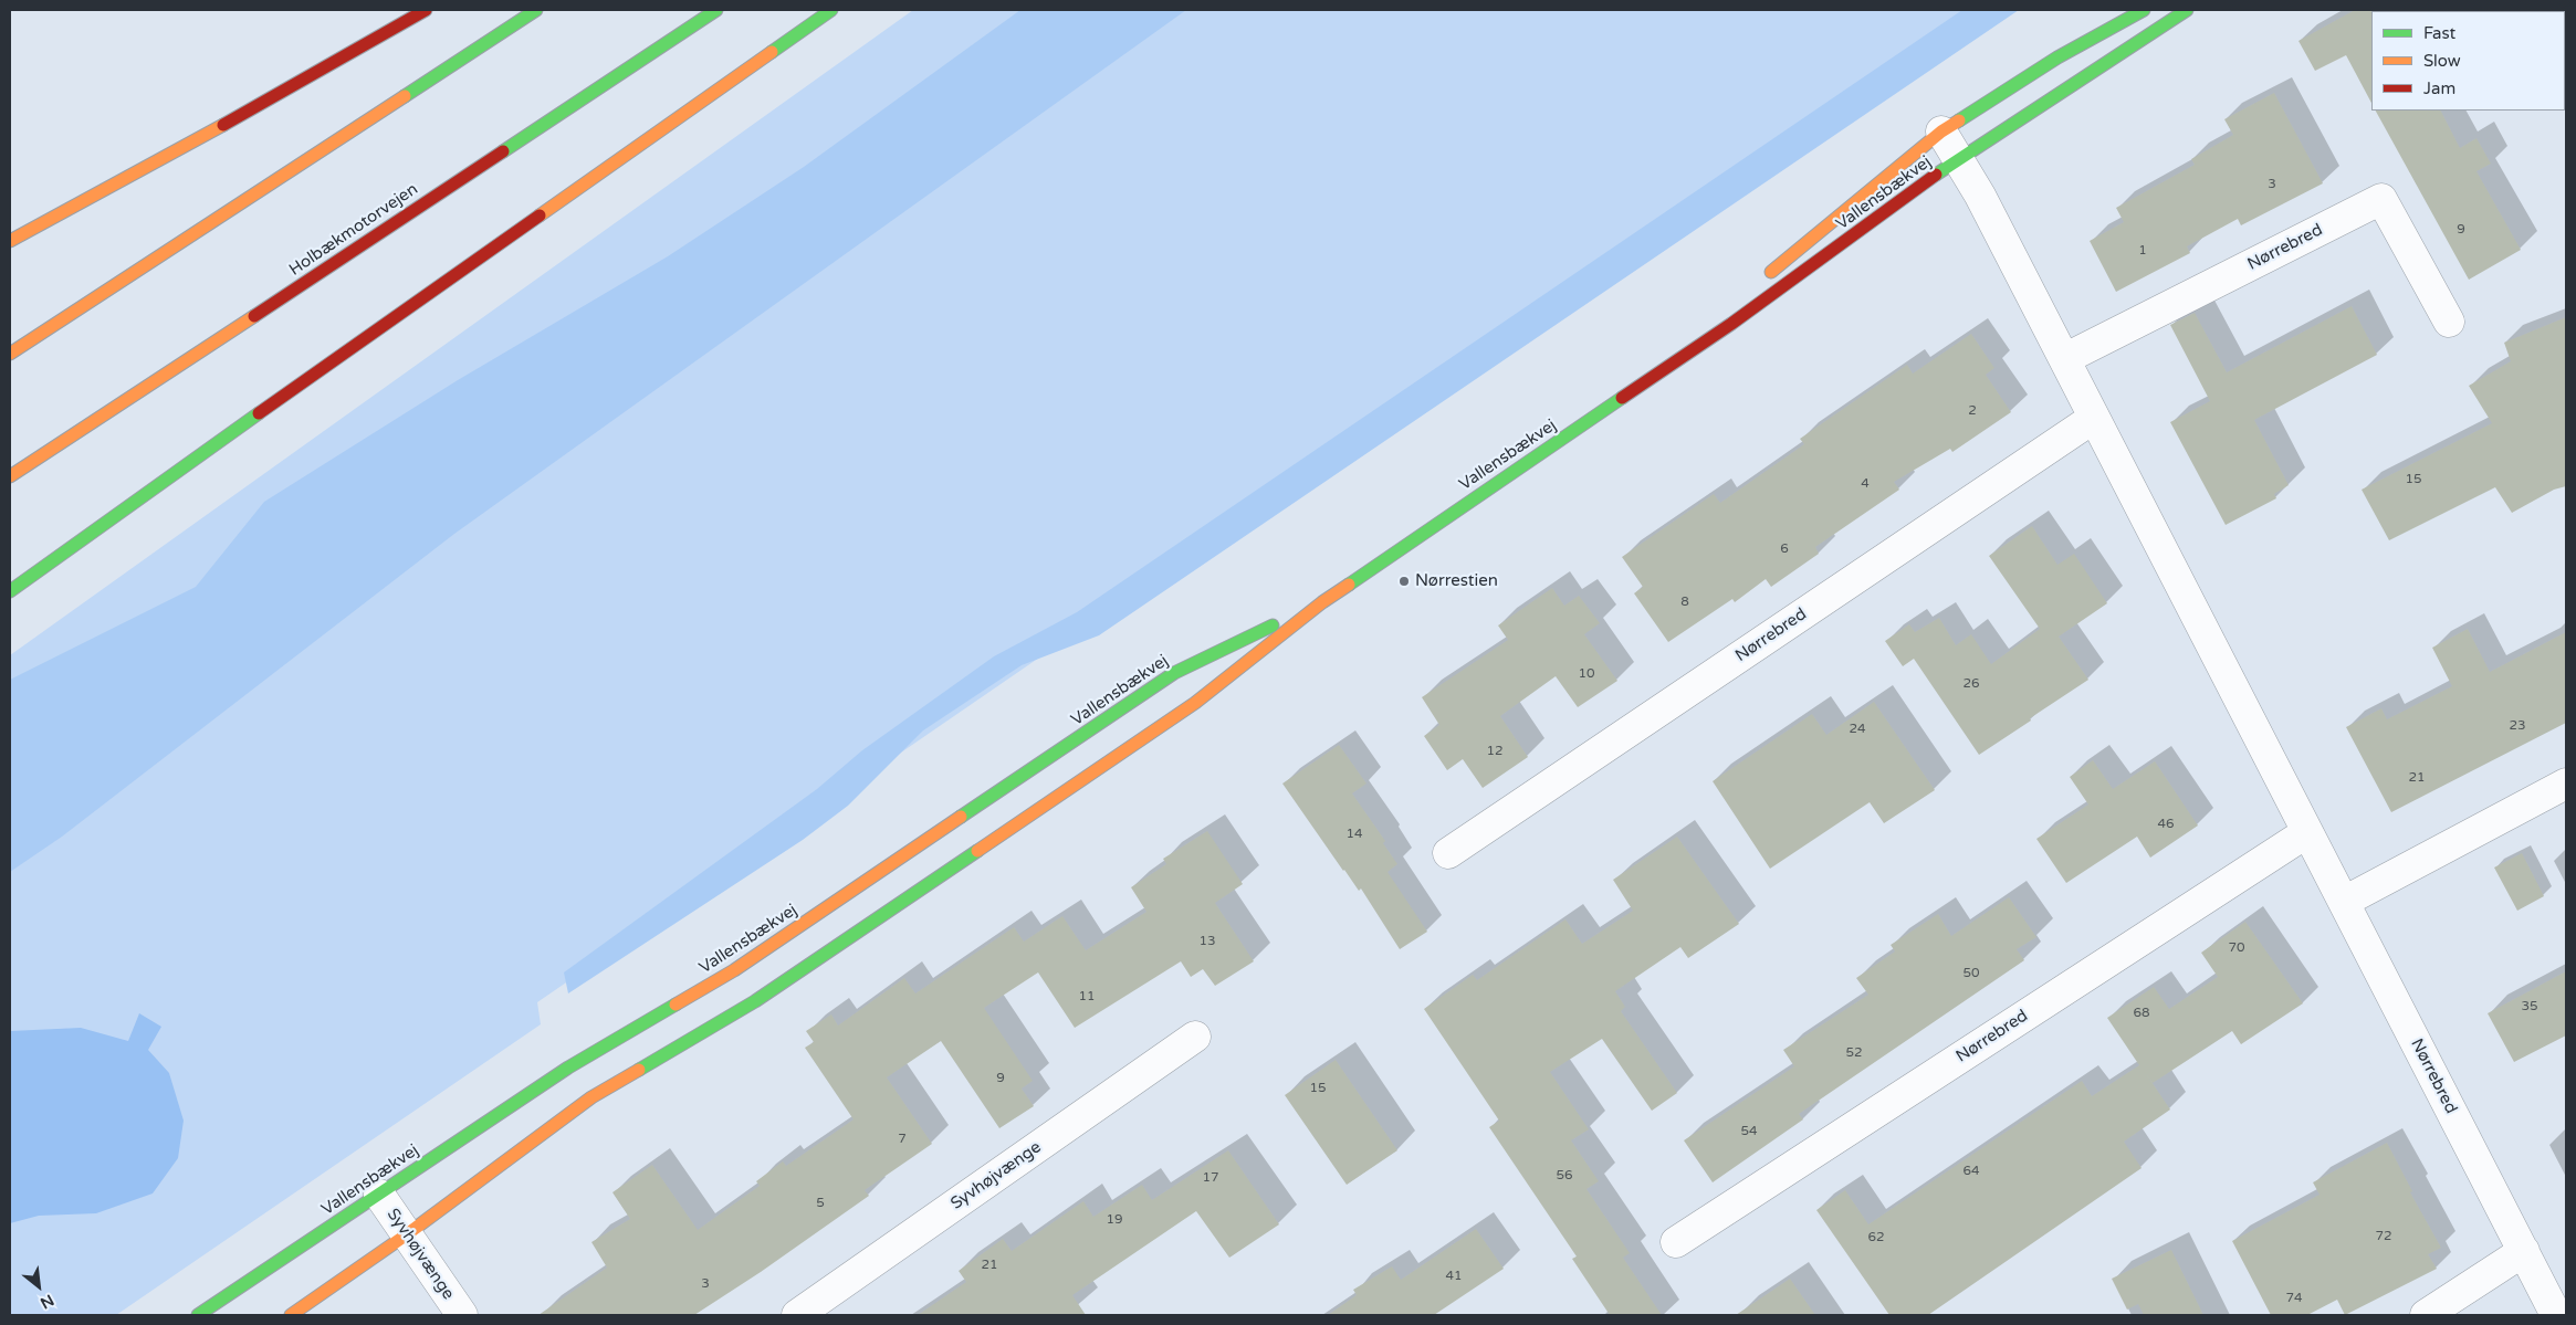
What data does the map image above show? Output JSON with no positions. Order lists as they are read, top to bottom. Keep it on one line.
{"streets":{"main road":["Vallensbækvej","Holbækmotorvejen"],"street":["Nørrebred","Syvhøjvænge"]},"crossings":[["Vallensbækvej","Nørrebred"],["Vallensbækvej","Syvhøjvænge"]],"places":["Nørrestien"],"house_numbers":["3","9","1","2","15","4","6","8","10","26","23","24","12","21","46","14","13","70","50","11","35","68","52","9","15","54","7","64","56","17","5","19","72","62","21","41","3","74"],"legend":["Fast","Slow","Jam"],"north":"bottom right"}
